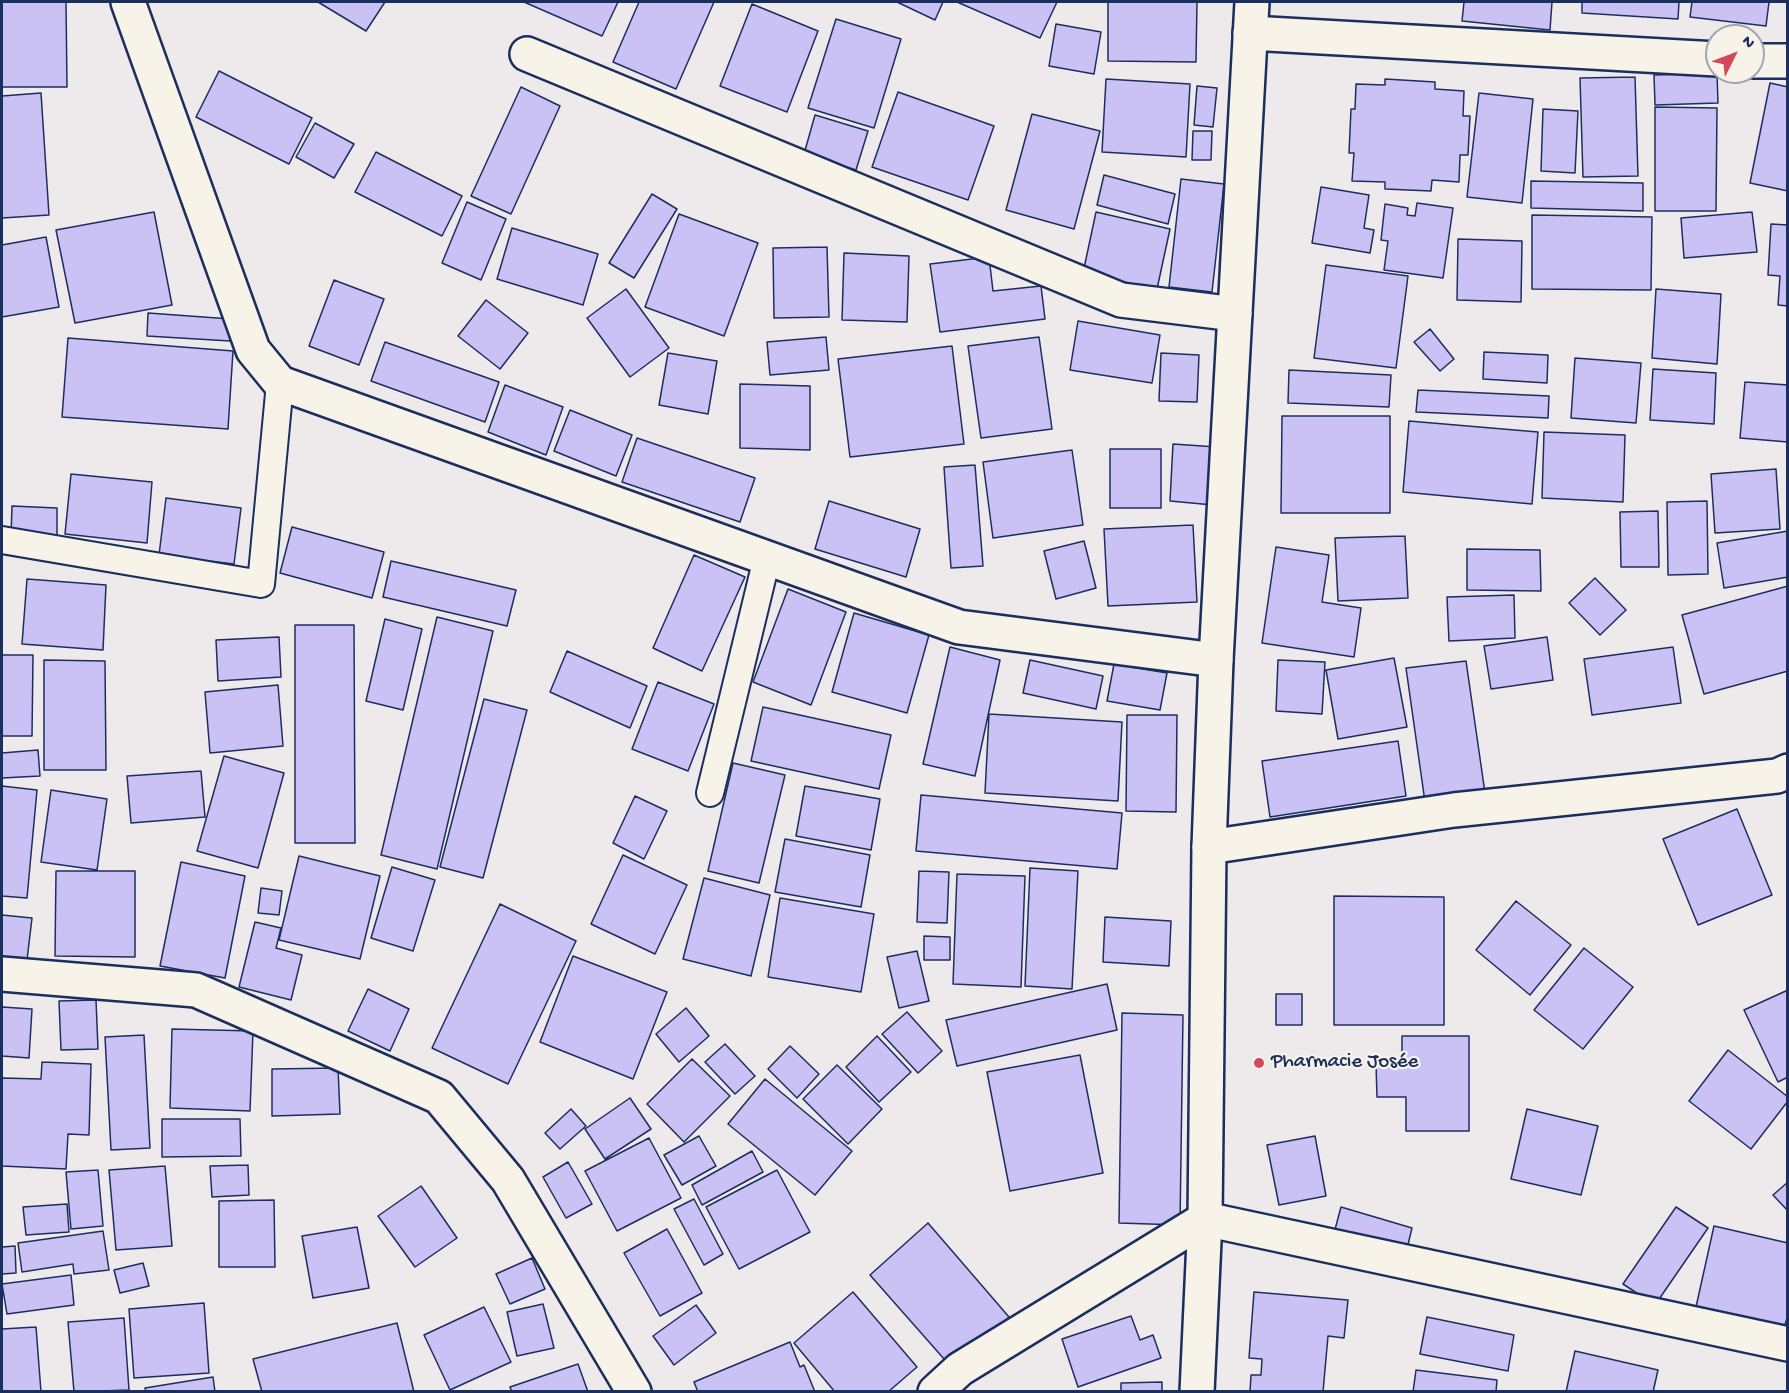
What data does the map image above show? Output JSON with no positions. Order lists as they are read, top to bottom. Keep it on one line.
{"places":["Pharmacie Josée"],"north":"top right"}
